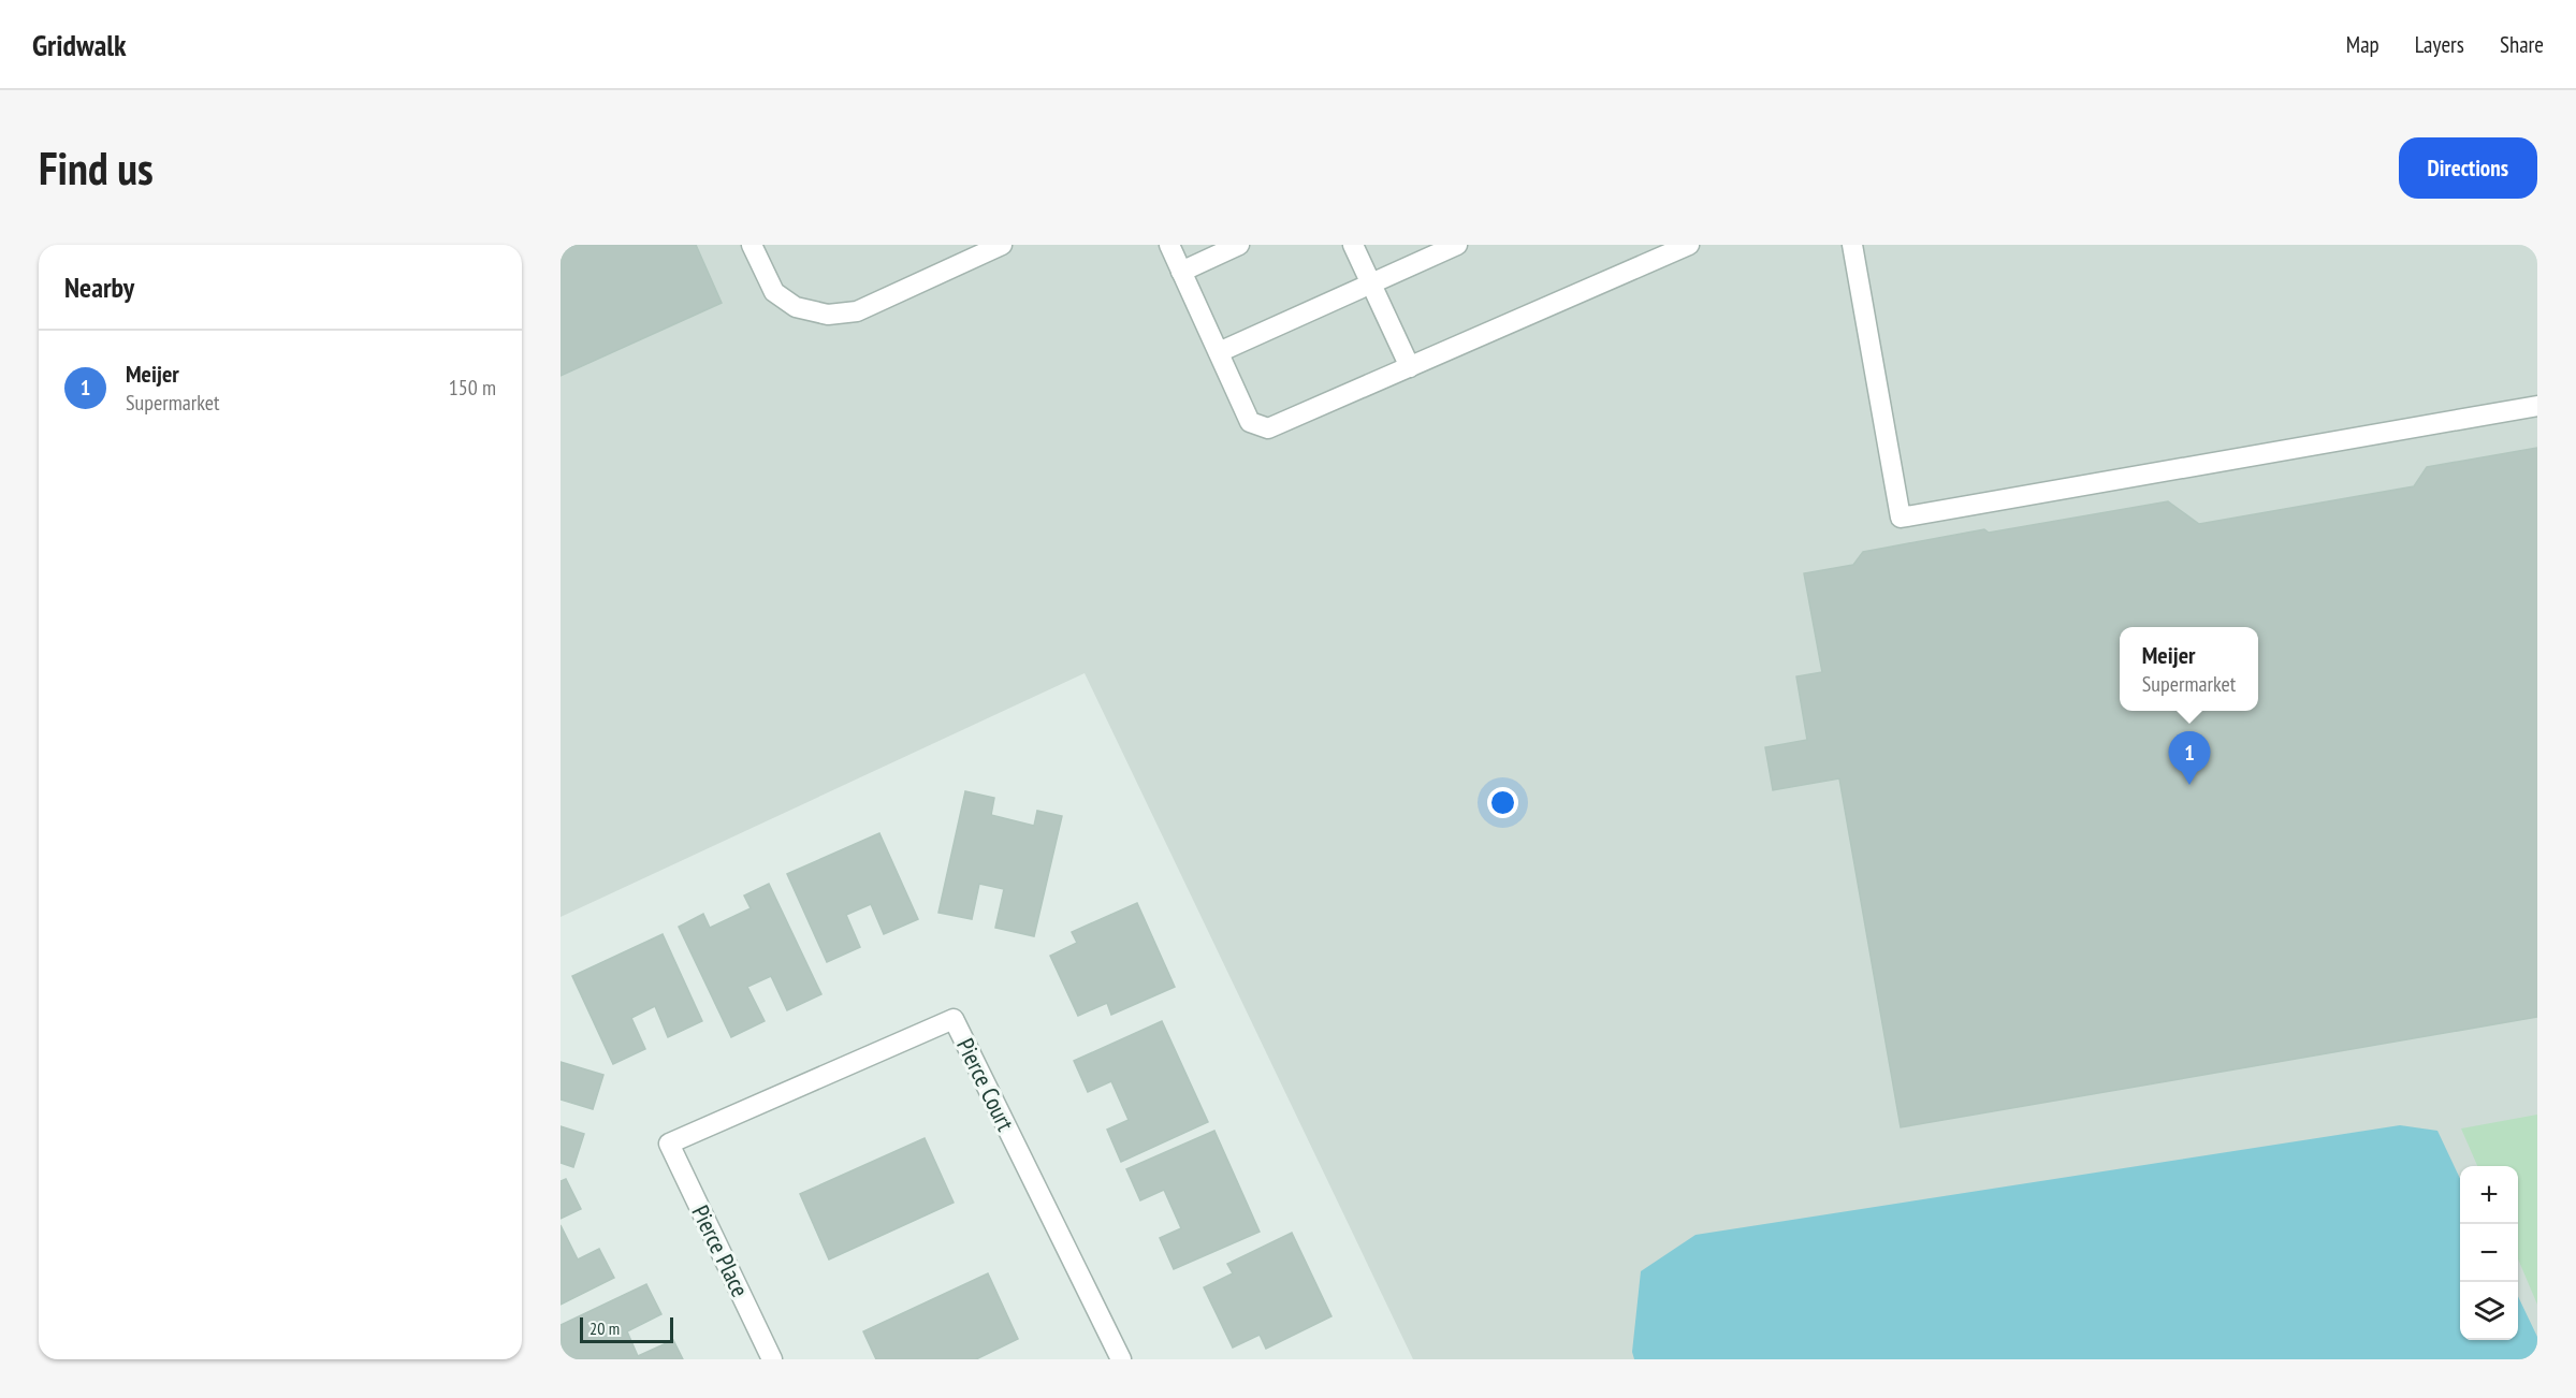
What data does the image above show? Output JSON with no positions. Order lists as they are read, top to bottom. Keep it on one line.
{"streets":{"street":["Pierce Court","Pierce Place"]},"crossings":[["Pierce Court","Pierce Place"]],"scale_bar":"20 m","page":{"header":"Gridwalk","nav":["Map","Layers","Share"],"buttons":"Directions","title":"Find us","heading":"Nearby","list":[{"mark":"1","name":"Meijer","note":"Supermarket","value":"150 m"}],"popup":["Meijer","Supermarket"],"pins":"1","map_buttons":["+","−"],"scale":"20 m"}}
